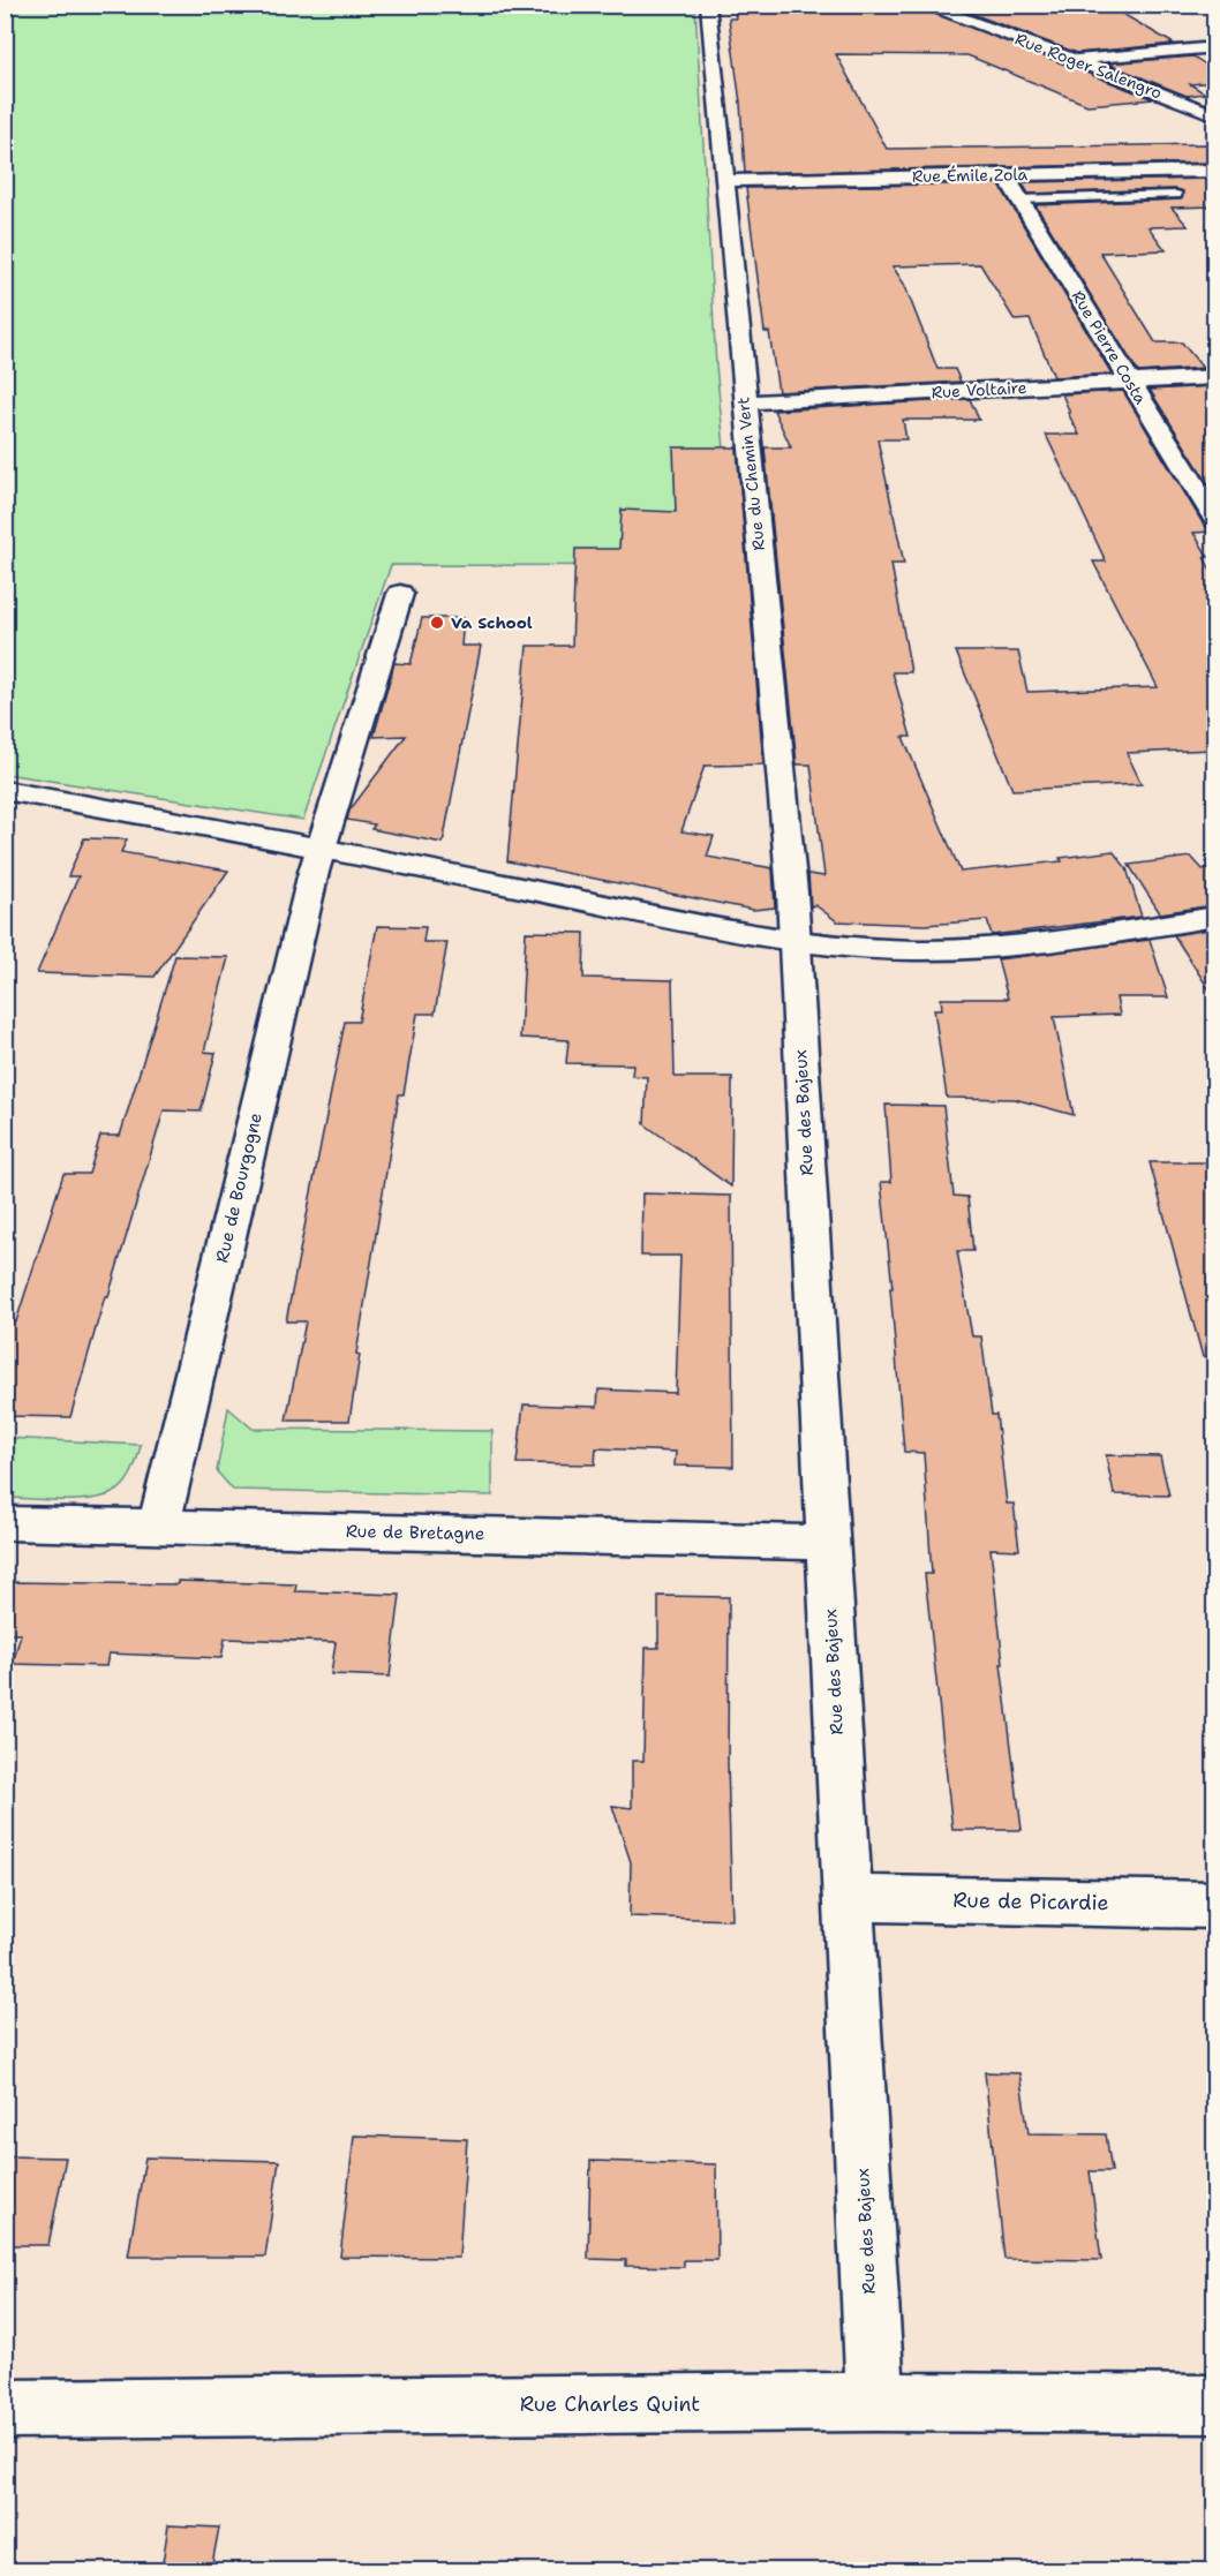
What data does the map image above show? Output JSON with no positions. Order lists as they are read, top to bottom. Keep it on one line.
{"streets":{"street":["Rue Roger Salengro","Rue Émile Zola","Rue Pierre Costa","Rue Voltaire","Rue du Chemin Vert","Rue des Bajeux","Rue de Bourgogne","Rue de Bretagne","Rue de Picardie","Rue Charles Quint"]},"crossings":[["Rue Émile Zola","Rue Pierre Costa"],["Rue Émile Zola","Rue du Chemin Vert"],["Rue Pierre Costa","Rue Voltaire"],["Rue Voltaire","Rue du Chemin Vert"],["Rue du Chemin Vert","Rue des Bajeux"],["Rue des Bajeux","Rue de Bretagne"],["Rue des Bajeux","Rue de Picardie"],["Rue des Bajeux","Rue Charles Quint"],["Rue de Bourgogne","Rue de Bretagne"]],"places":["Va School"]}
